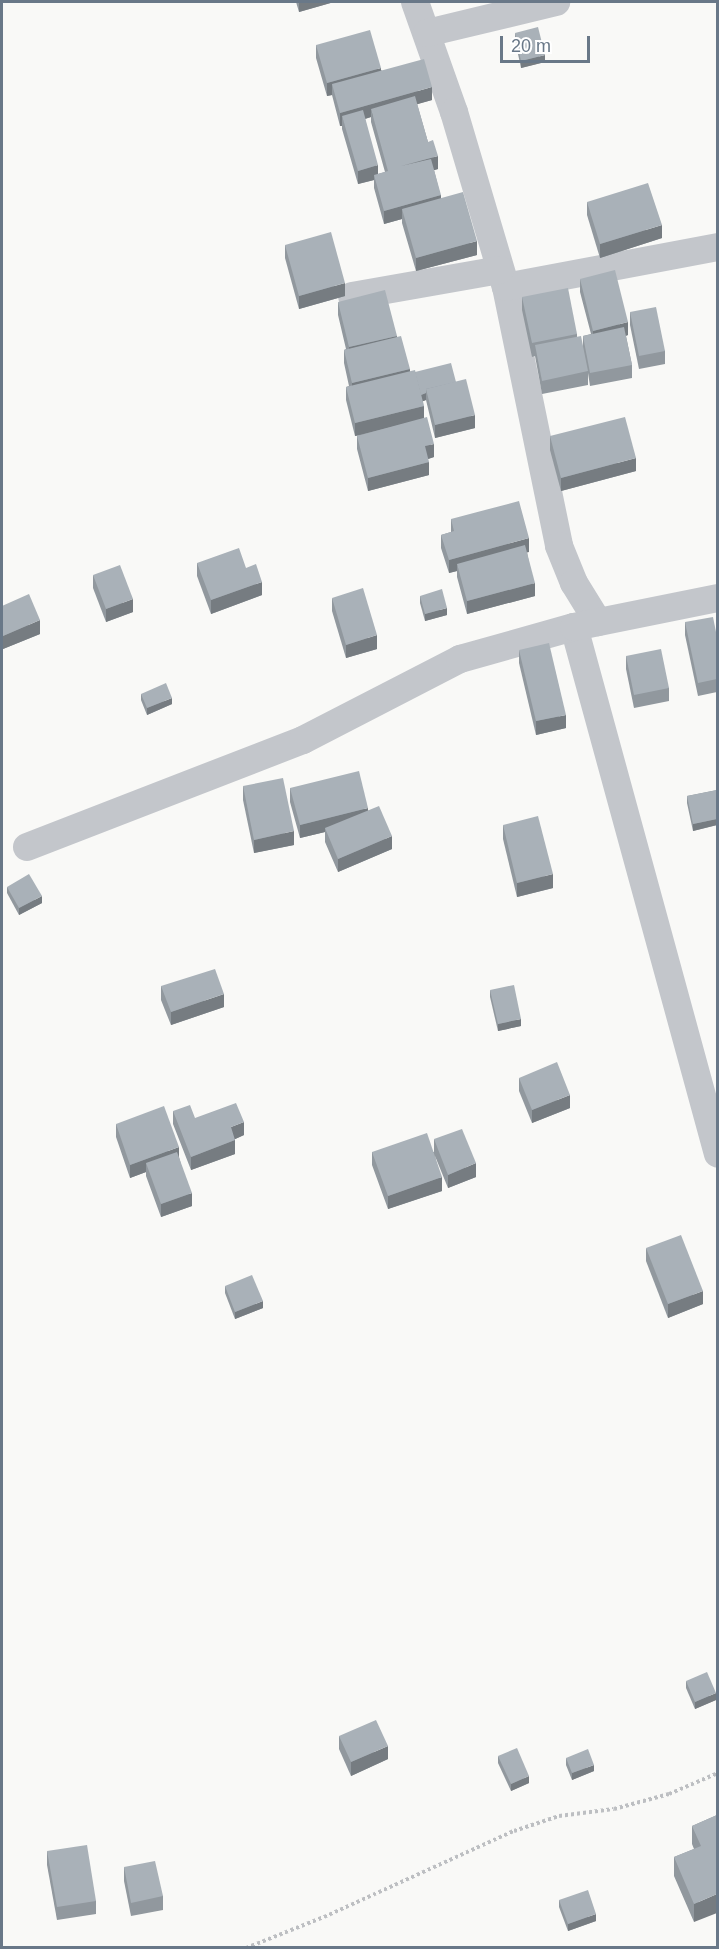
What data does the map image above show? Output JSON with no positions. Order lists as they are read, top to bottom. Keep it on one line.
{"scale_bar":"20 m"}
